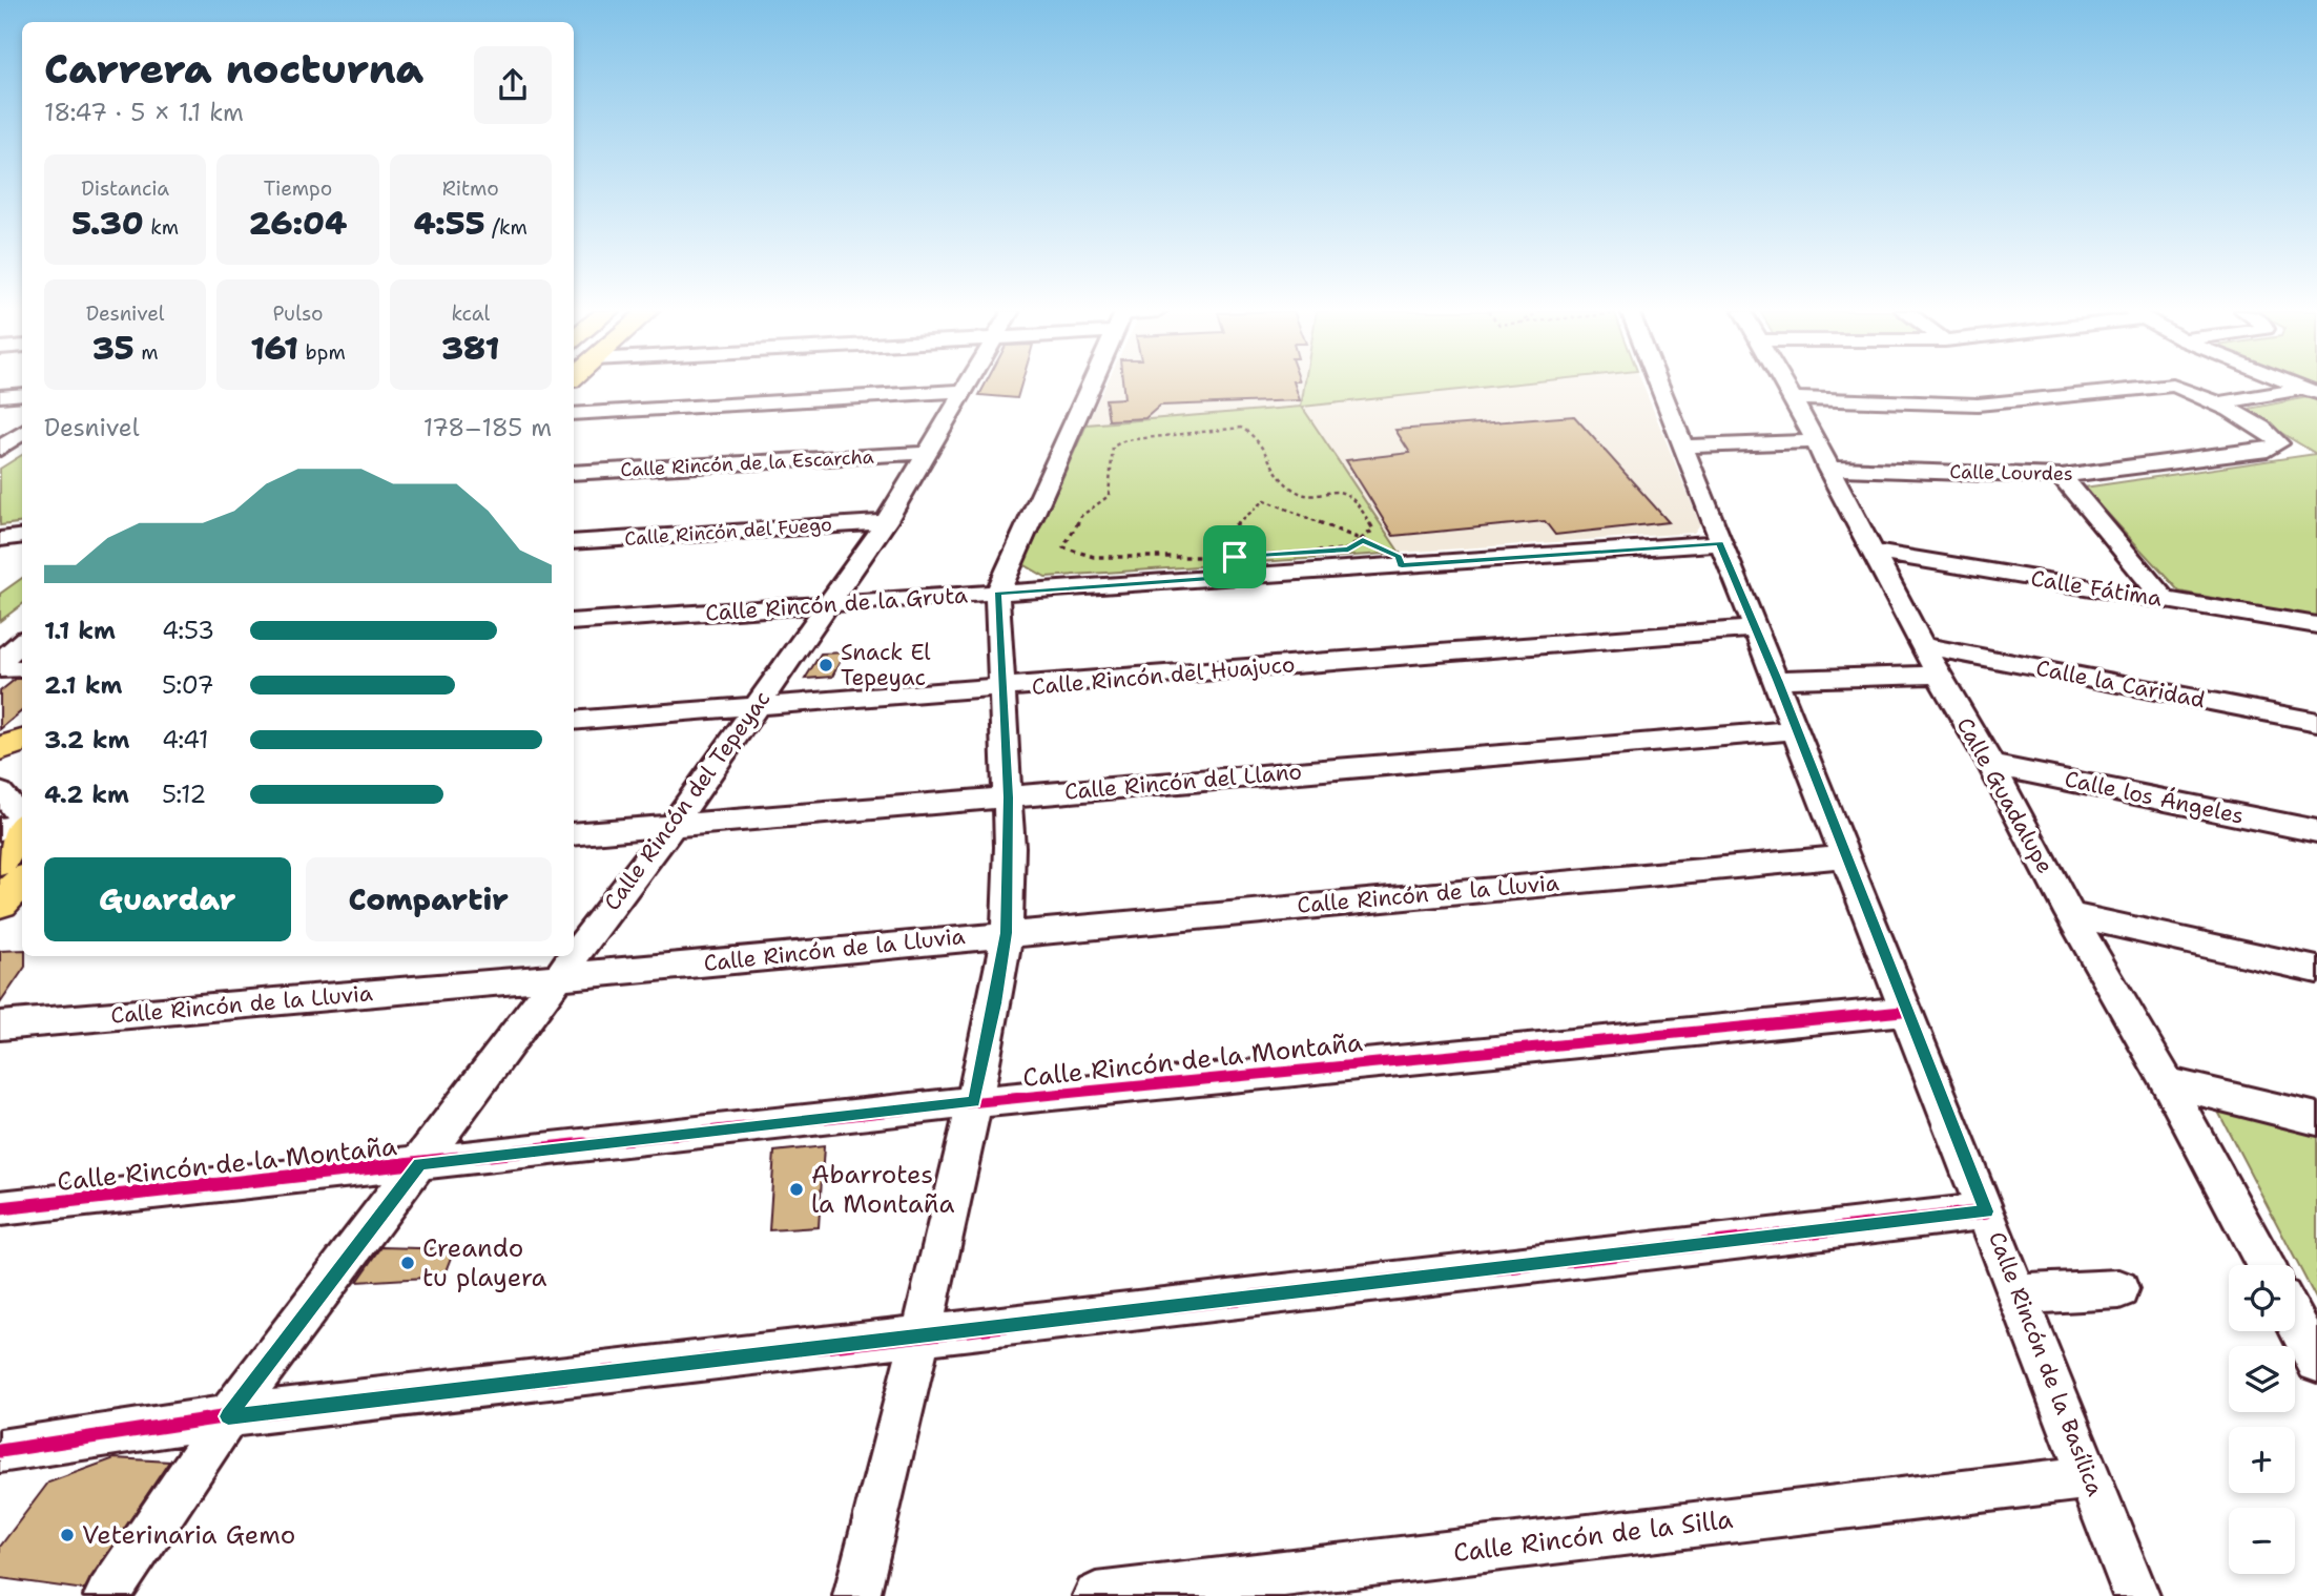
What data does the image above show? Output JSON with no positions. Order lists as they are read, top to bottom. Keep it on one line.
{"streets":{"street":["Calle Rincón de la Escarcha","Calle Lourdes","Calle Rincón del Fuego","Calle Fátima","Calle Rincón de la Gruta","Calle Rincón del Huajuco","Calle la Caridad","Calle Rincón del Llano","Calle Guadalupe","Calle los Ángeles","Calle Rincón del Tepeyac","Calle Rincón de la Lluvia","Calle Rincón de la Montaña","Calle Rincón de la Basílica","Calle Rincón de la Silla"]},"crossings":[["Calle Rincón de la Escarcha","Calle Rincón del Tepeyac"],["Calle Lourdes","Calle Guadalupe"],["Calle Rincón del Fuego","Calle Rincón del Tepeyac"],["Calle Fátima","Calle Guadalupe"],["Calle Rincón de la Gruta","Calle Rincón del Tepeyac"],["Calle Rincón de la Gruta","Calle Rincón de la Basílica"],["Calle Rincón del Huajuco","Calle Rincón del Tepeyac"],["Calle Rincón del Huajuco","Calle Rincón de la Basílica"],["Calle la Caridad","Calle Guadalupe"],["Calle Rincón del Llano","Calle Rincón del Tepeyac"],["Calle Rincón del Llano","Calle Rincón de la Basílica"],["Calle Guadalupe","Calle los Ángeles"],["Calle Rincón del Tepeyac","Calle Rincón de la Lluvia"],["Calle Rincón del Tepeyac","Calle Rincón de la Montaña"],["Calle Rincón de la Lluvia","Calle Rincón de la Basílica"],["Calle Rincón de la Montaña","Calle Rincón de la Basílica"],["Calle Rincón de la Basílica","Calle Rincón de la Silla"]],"places":["Snack El Tepeyac","Abarrotes la Montaña","Creando tu playera","Veterinaria Gemo"],"page":{"heading":["Carrera nocturna","18:47 · 5 × 1.1 km"],"stats":[["Distancia","5.30 km"],["Tiempo","26:04"],["Ritmo","4:55 /km"],["Desnivel","35 m"],["Pulso","161 bpm"],["kcal","381"]],"chart":["Desnivel","178–185 m"],"list":[{"name":"1.1 km","note":"4:53"},{"name":"2.1 km","note":"5:07"},{"name":"3.2 km","note":"4:41"},{"name":"4.2 km","note":"5:12"}],"buttons":["Guardar","Compartir"],"map_buttons":["+","−"]}}
